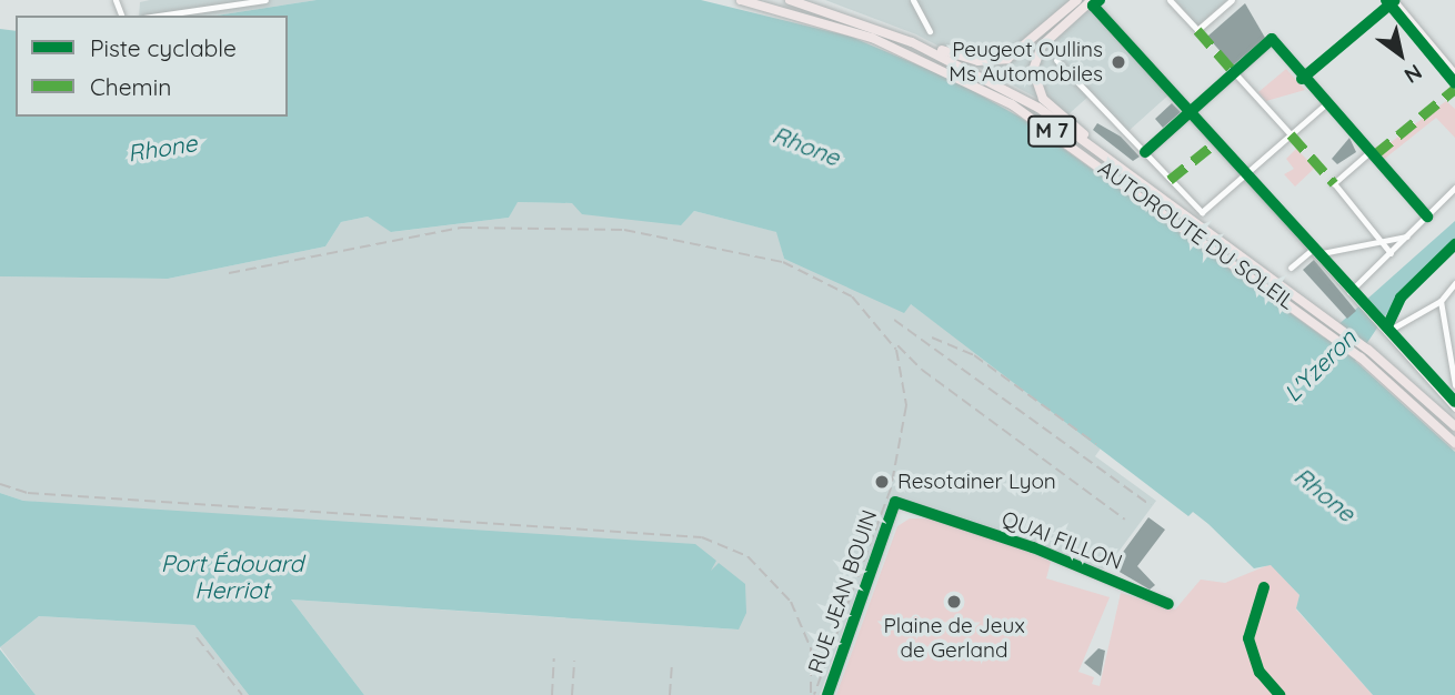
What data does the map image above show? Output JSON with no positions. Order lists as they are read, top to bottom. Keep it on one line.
{"streets":{"highway":["M 7","AUTOROUTE DU SOLEIL"],"street":["QUAI FILLON","RUE JEAN BOUIN"]},"crossings":[["QUAI FILLON","RUE JEAN BOUIN"]],"water":["Rhone","L'Yzeron","Port Édouard Herriot"],"places":["Peugeot Oullins Ms Automobiles","Resotainer Lyon","Plaine de Jeux de Gerland"],"legend":["Piste cyclable","Chemin"],"north":"bottom right"}
